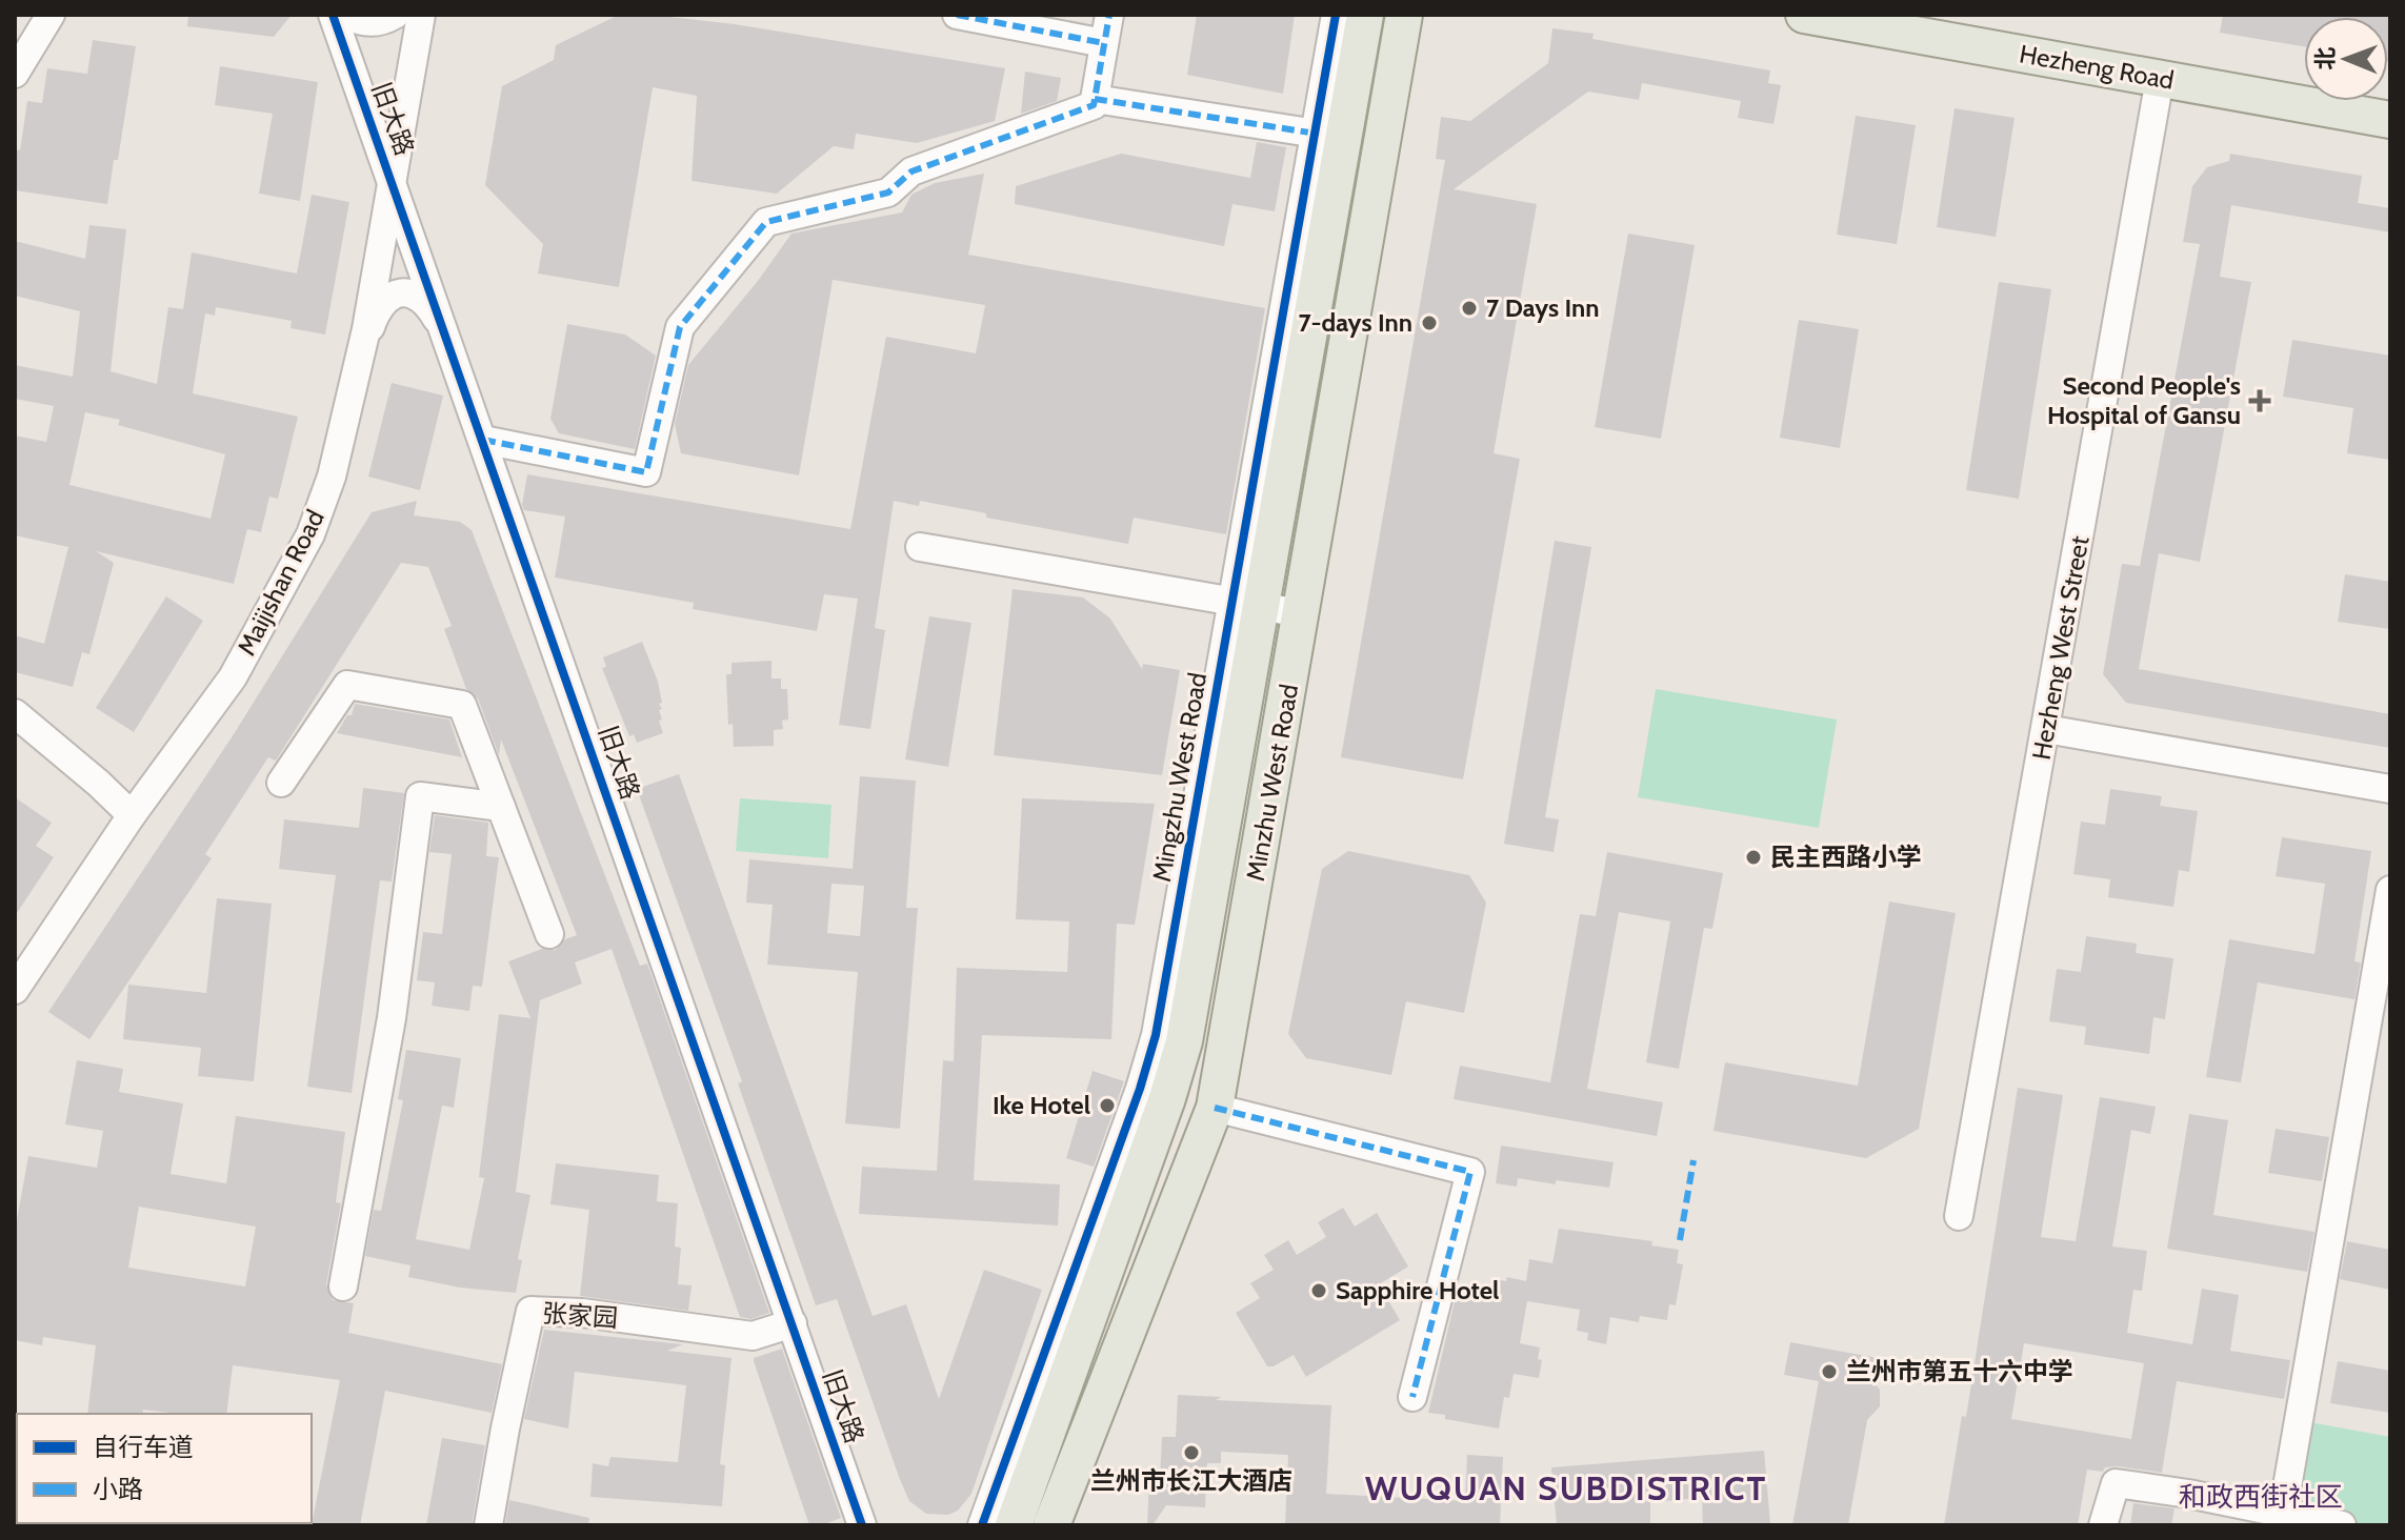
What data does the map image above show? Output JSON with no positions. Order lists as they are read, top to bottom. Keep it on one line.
{"streets":{"main road":["Hezheng Road","Minzhu West Road"],"street":["旧大路","Maijishan Road","Hezheng West Street","Mingzhu West Road","张家园"]},"crossings":[["Hezheng Road","Hezheng West Street"],["旧大路","Maijishan Road"],["旧大路","张家园"],["Mingzhu West Road","Minzhu West Road"]],"districts":["WUQUAN SUBDISTRICT","和政西街社区"],"places":{"other":["7 Days Inn","7-days Inn","民主西路小学","Ike Hotel","Sapphire Hotel","兰州市第五十六中学","兰州市长江大酒店"],"health":["Second People's Hospital of Gansu"]},"legend":["自行车道","小路"],"north":"left"}
